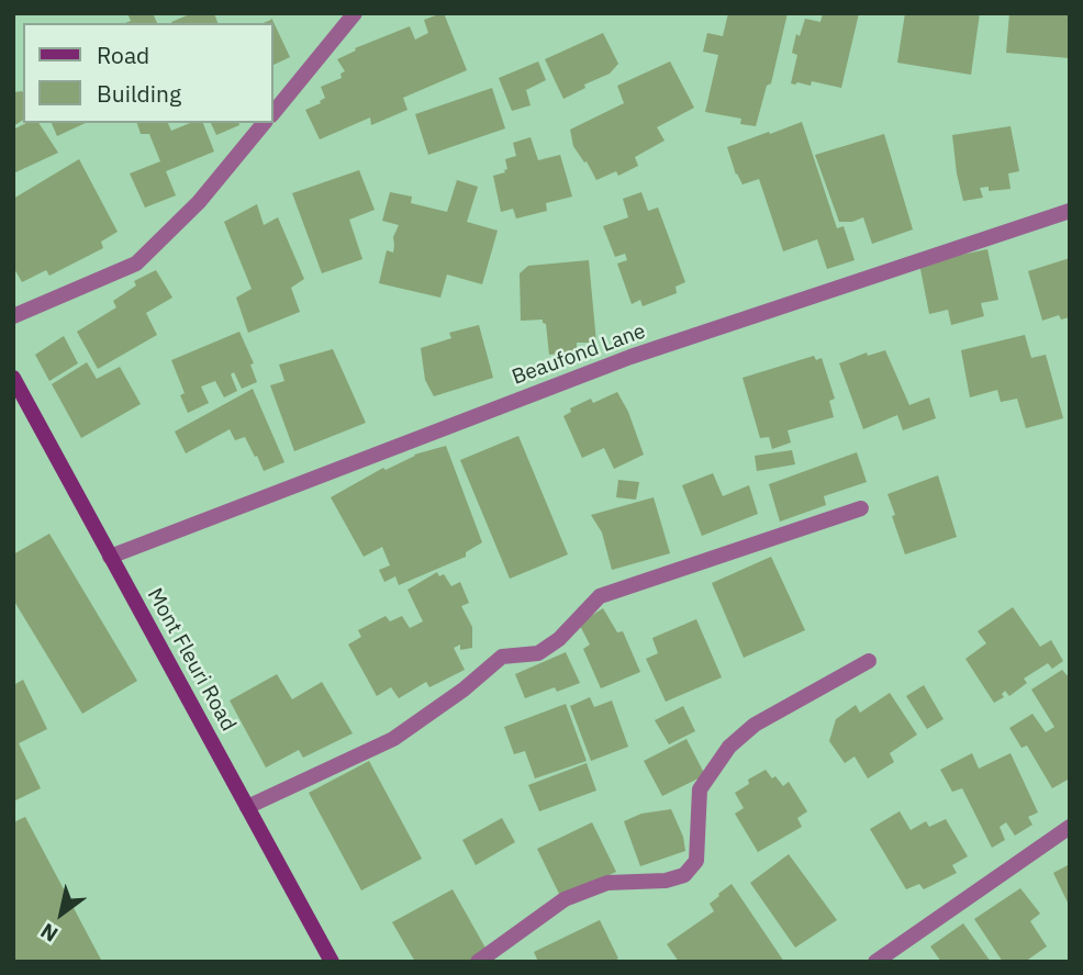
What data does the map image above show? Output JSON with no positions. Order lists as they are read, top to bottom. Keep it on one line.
{"streets":{"main road":["Mont Fleuri Road"],"street":["Beaufond Lane"]},"crossings":[["Beaufond Lane","Mont Fleuri Road"]],"legend":["Road","Building"],"north":"bottom left"}
